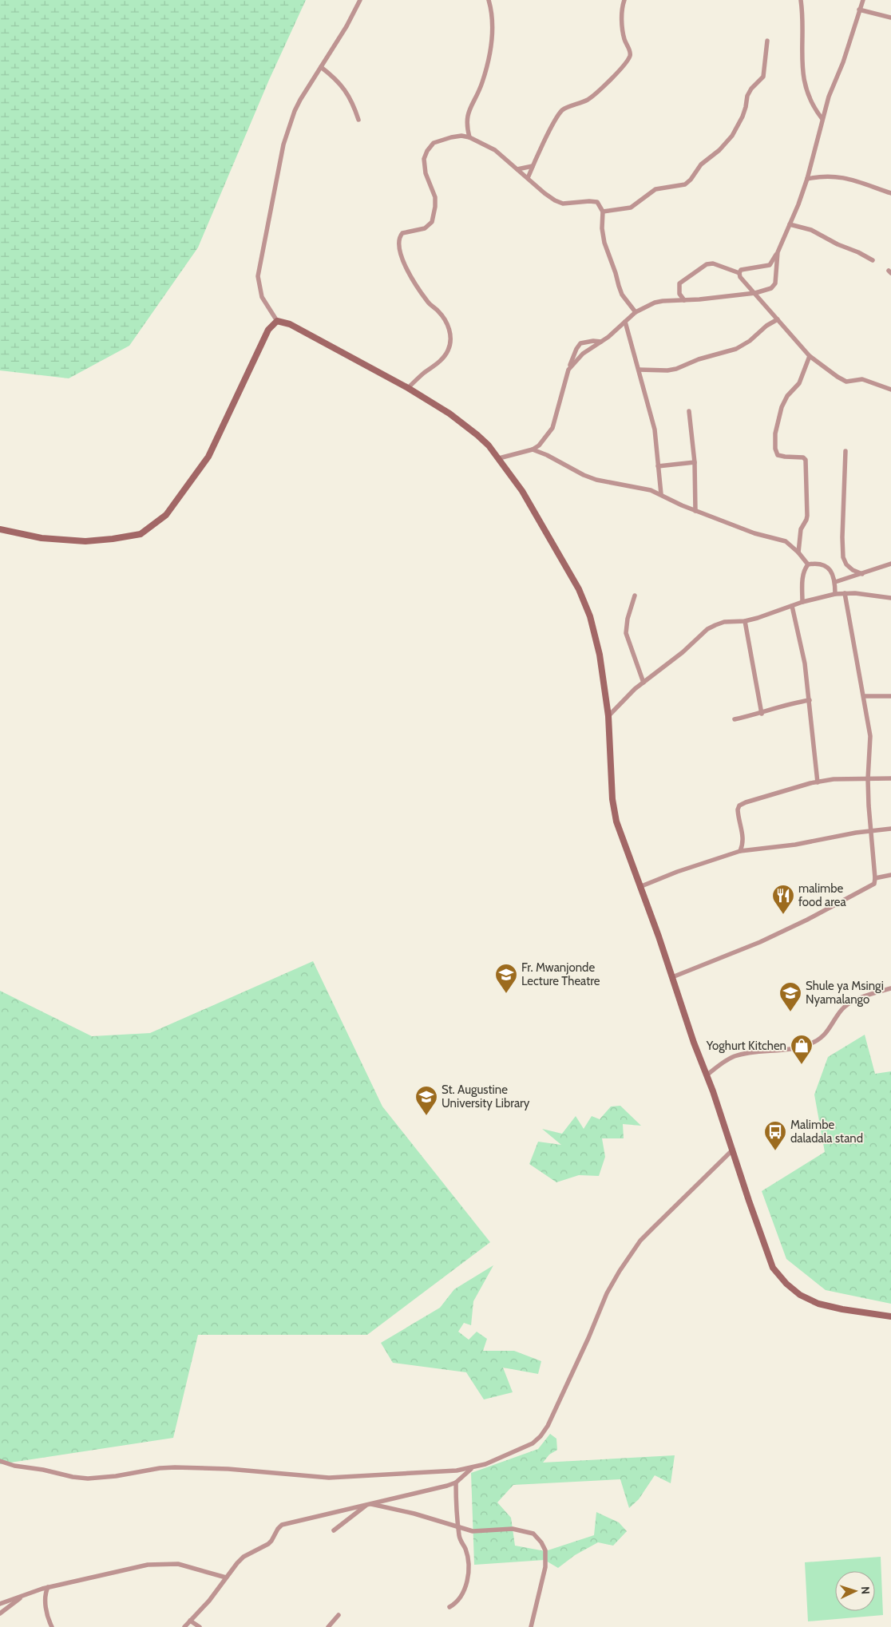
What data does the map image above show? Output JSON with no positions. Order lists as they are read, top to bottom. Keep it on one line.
{"places":{"restaurant":["malimbe food area"],"school or university":["Fr. Mwanjonde Lecture Theatre","Shule ya Msingi Nyamalango","St. Augustine University Library"],"shop":["Yoghurt Kitchen"],"bus stop":["Malimbe daladala stand"]},"north":"right"}
